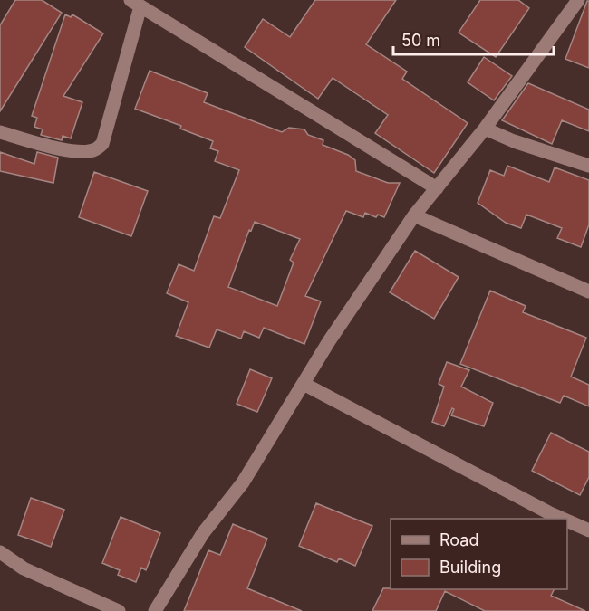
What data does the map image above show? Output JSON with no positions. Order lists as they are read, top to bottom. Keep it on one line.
{"legend":["Road","Building"],"scale_bar":"50 m"}
